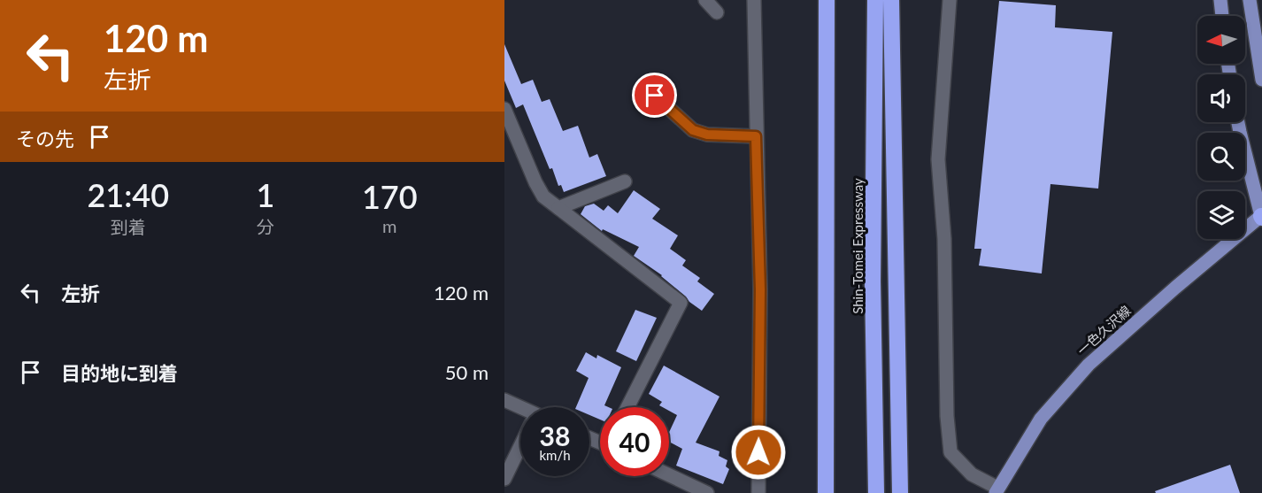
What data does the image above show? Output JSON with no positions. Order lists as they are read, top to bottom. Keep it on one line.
{"streets":{"highway":["Shin-Tomei Expressway"],"main road":["一色久沢線"]},"north":"left","page":{"turn":["120 m","左折"],"then":"その先","eta":["21:40","到着","1","分","170","m"],"list":[{"name":"左折","value":"120 m"},{"name":"目的地に到着","value":"50 m"}],"speed":"38 km/h","limit":"40"}}
